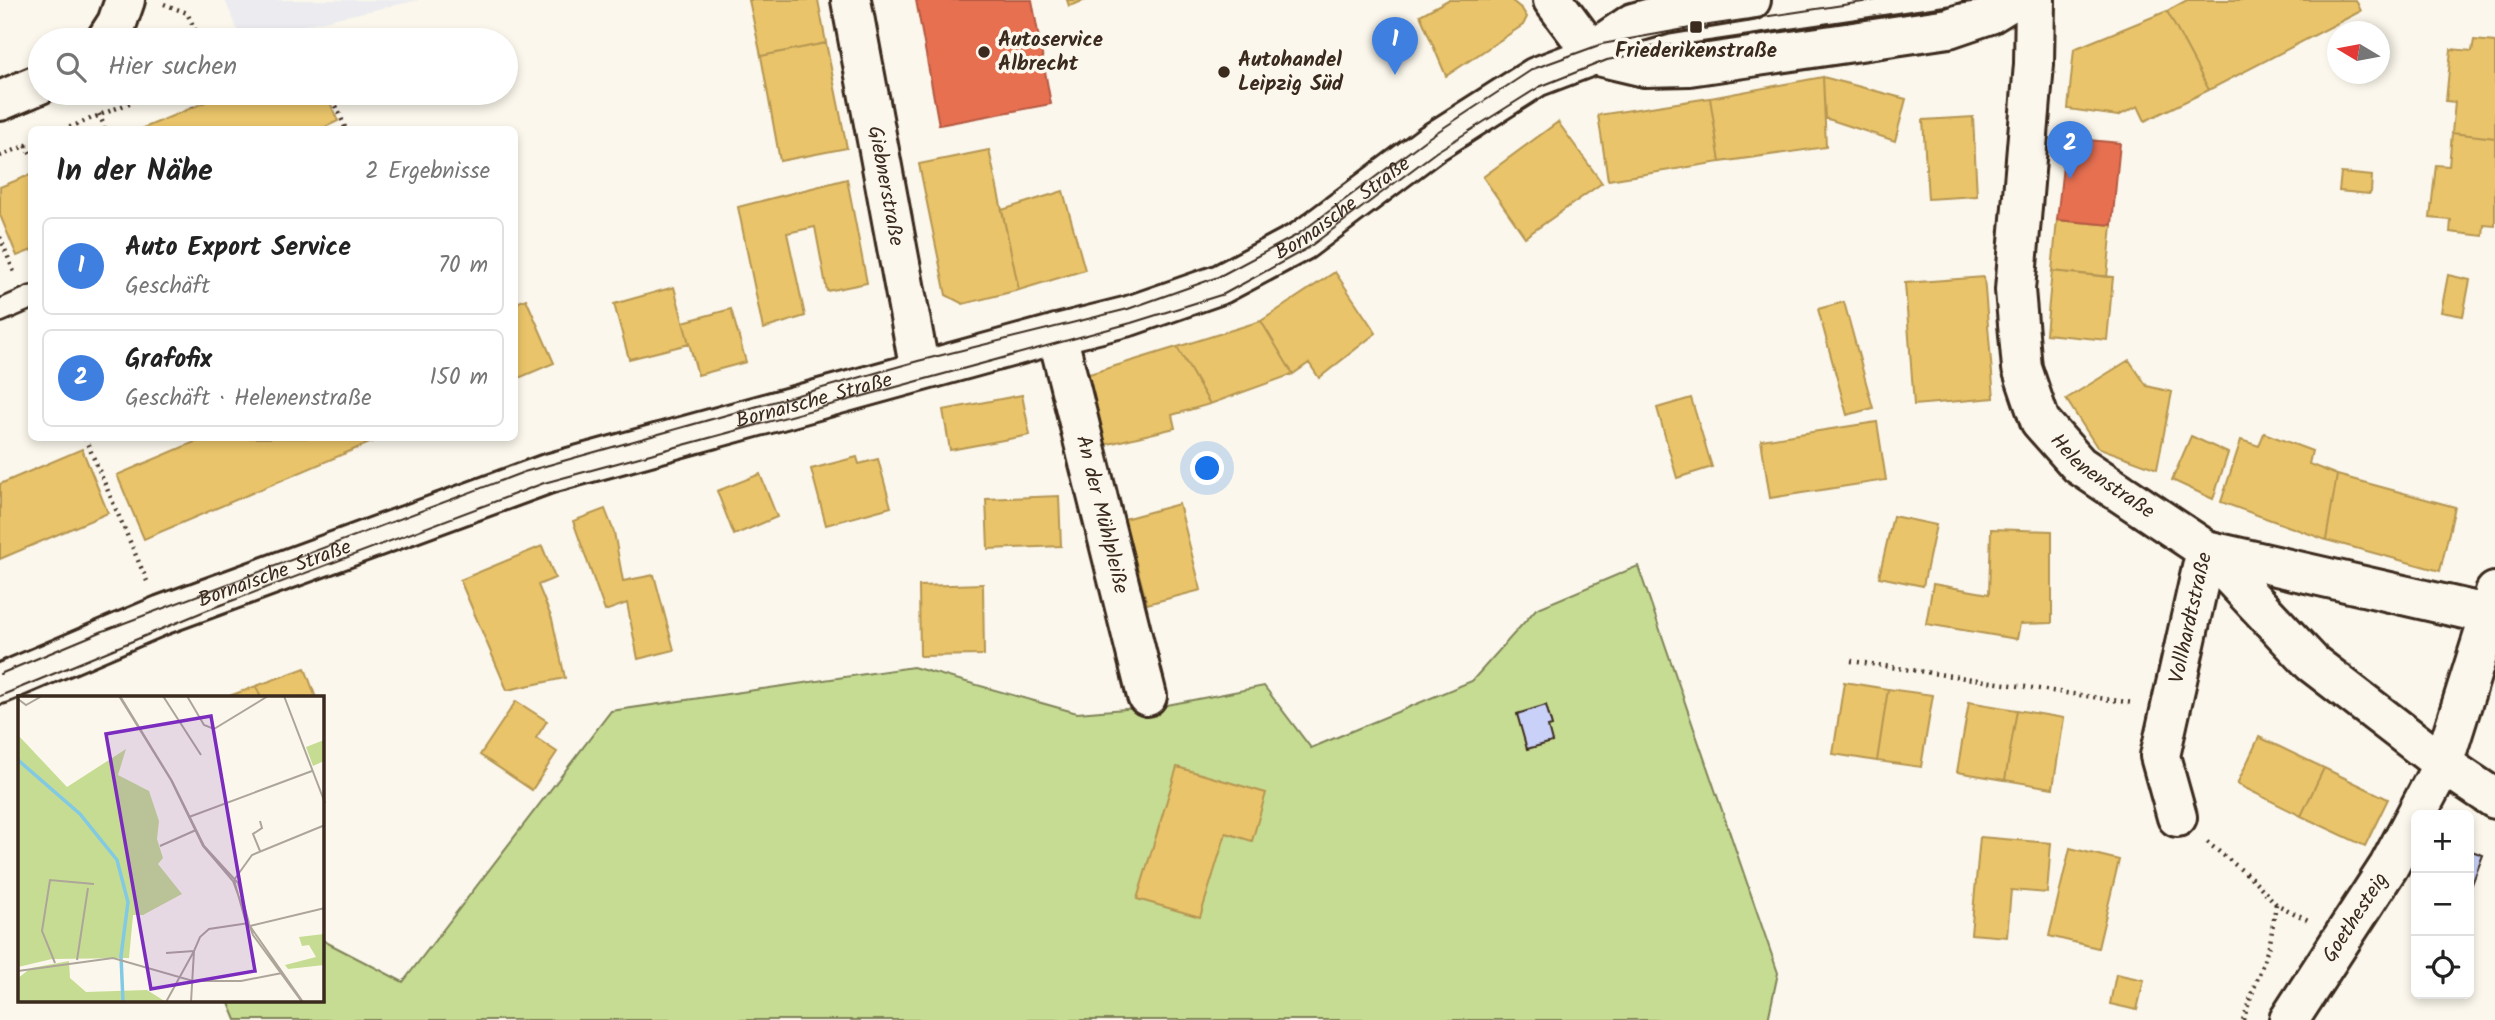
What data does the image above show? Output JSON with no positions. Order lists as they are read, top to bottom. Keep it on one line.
{"streets":{"main road":["Giebnerstraße","Bornaische Straße","Helenenstraße","An der Mühlpleiße","Vollhardtstraße","Goethesteig"]},"crossings":[["Giebnerstraße","Bornaische Straße"],["Bornaische Straße","An der Mühlpleiße"],["Helenenstraße","Vollhardtstraße"],["Helenenstraße","Goethesteig"],["Vollhardtstraße","Goethesteig"]],"places":{"transit":["Friederikenstraße"],"other":["Autoservice Albrecht","Autohandel Leipzig Süd"]},"north":"left","page":{"pins":["1","2"],"search":"Hier suchen","heading":["In der Nähe","2 Ergebnisse"],"list":[{"mark":"1","name":"Auto Export Service","note":"Geschäft","value":"70 m"},{"mark":"2","name":"Grafofix","note":"Geschäft · Helenenstraße","value":"150 m"}],"map_buttons":["+","−"]}}
